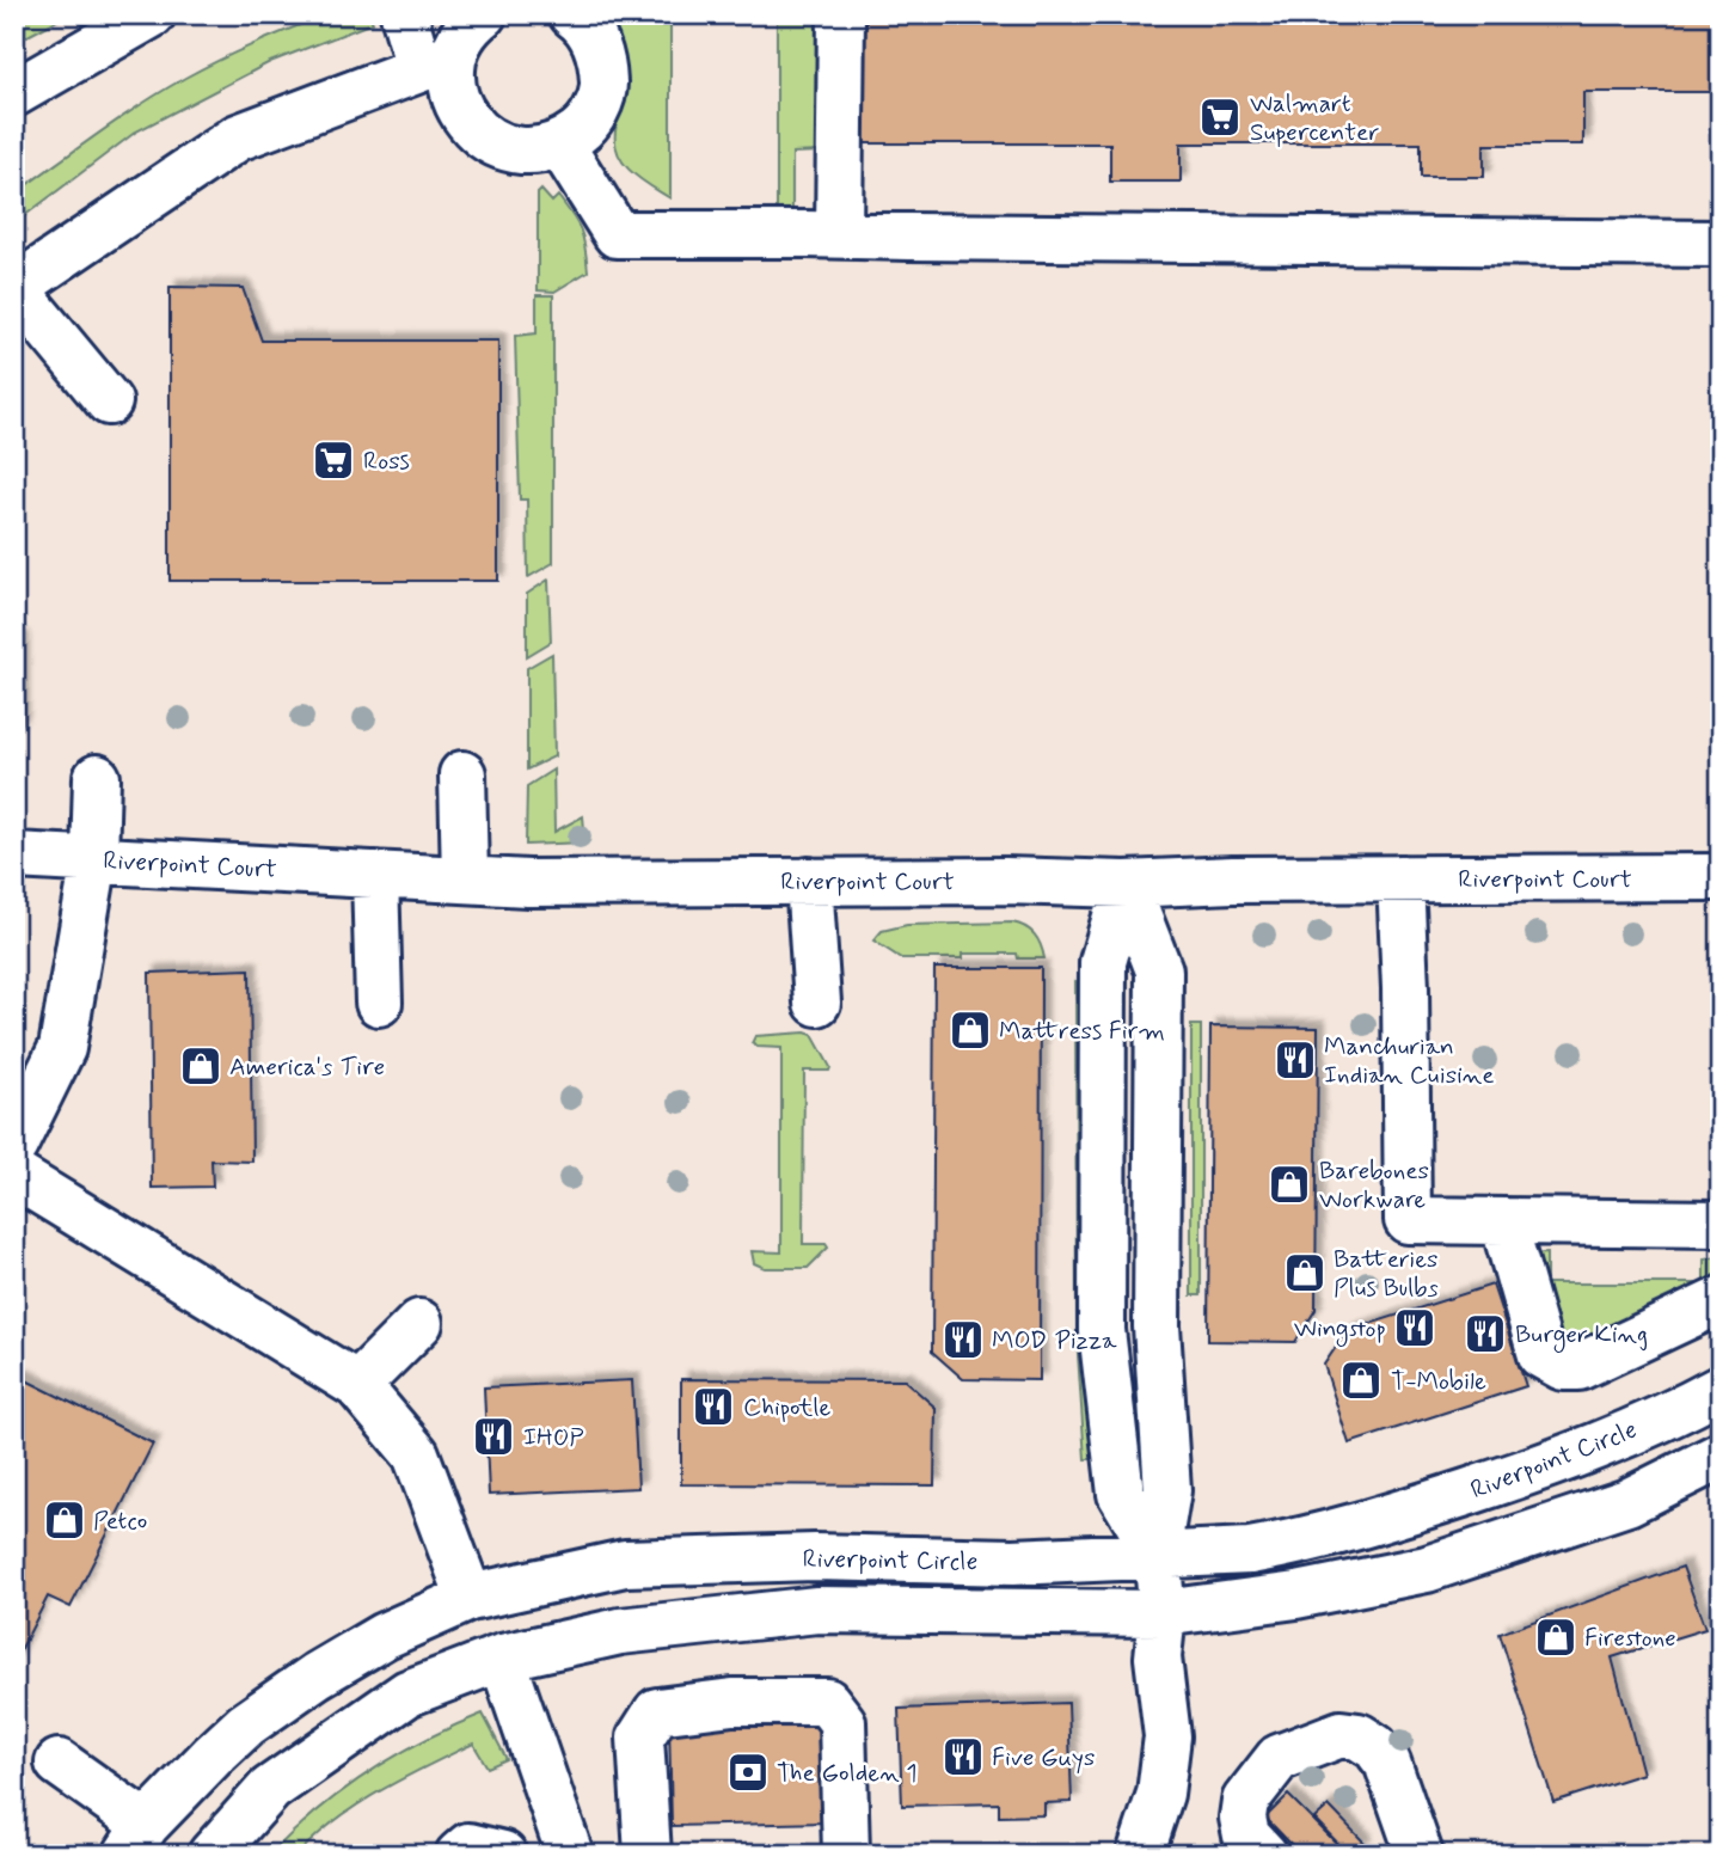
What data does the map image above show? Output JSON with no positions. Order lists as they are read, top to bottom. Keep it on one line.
{"streets":{"street":["Riverpoint Court","Riverpoint Circle"]},"places":{"supermarket":["Walmart Supercenter","Ross"],"shop":["Mattress Firm","America's Tire","Barebones Workware","Batteries Plus Bulbs","T-Mobile","Petco","Firestone"],"restaurant":["Manchurian Indian Cuisine","Wingstop","Burger King","MOD Pizza","Chipotle","IHOP","Five Guys"],"bank":["The Golden 1"]}}
